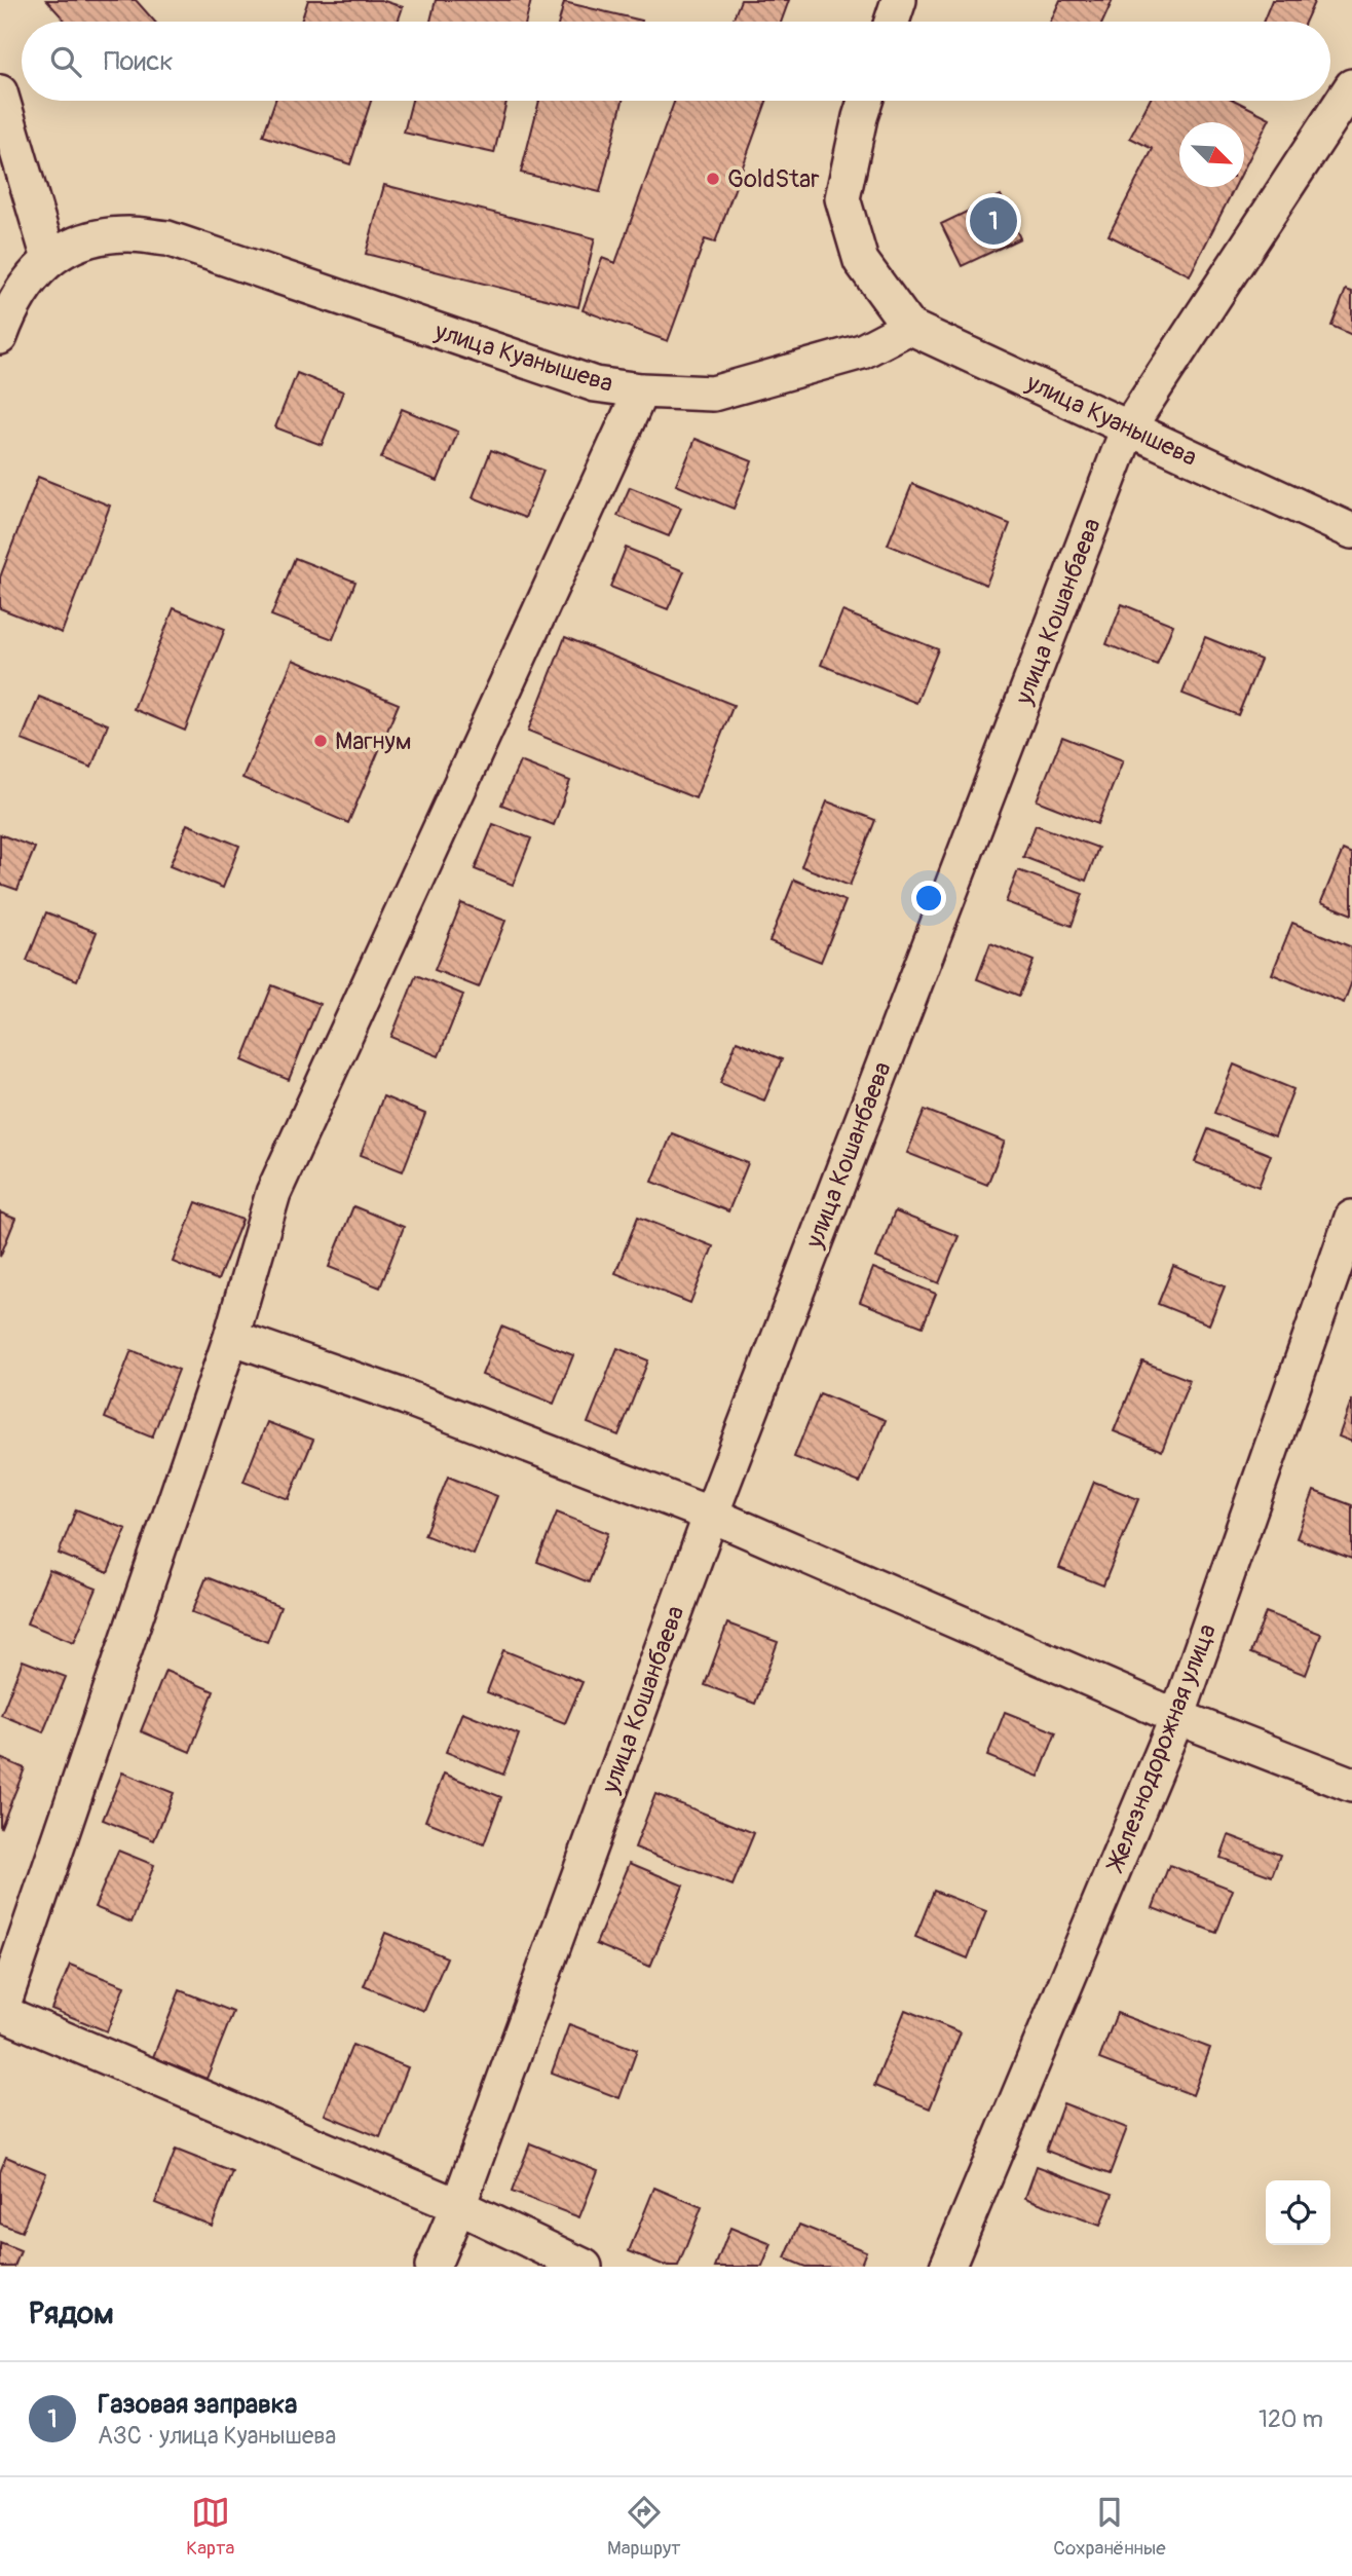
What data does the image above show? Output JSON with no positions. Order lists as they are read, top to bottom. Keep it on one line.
{"streets":{"street":["улица Куанышева","улица Кошанбаева","Железнодорожная улица"]},"crossings":[["улица Куанышева","улица Кошанбаева"]],"places":["GoldStar","Магнум"],"north":"bottom right","page":{"search":"Поиск","pins":"1","heading":"Рядом","list":[{"mark":"1","name":"Газовая заправка","note":"АЗС · улица Куанышева","value":"120 m"}],"nav":["Карта","Маршрут","Сохранённые"]}}
